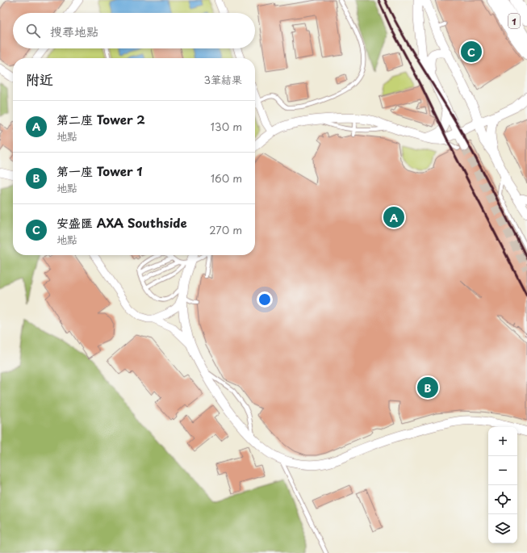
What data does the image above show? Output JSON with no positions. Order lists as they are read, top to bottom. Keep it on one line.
{"streets":{"highway":["1"]},"page":{"search":"搜尋地點","pins":["C","A","B"],"heading":["附近","3筆結果"],"list":[{"mark":"A","name":"第二座 Tower 2","note":"地點","value":"130 m"},{"mark":"B","name":"第一座 Tower 1","note":"地點","value":"160 m"},{"mark":"C","name":"安盛匯 AXA Southside","note":"地點","value":"270 m"}],"map_buttons":["+","−"]}}
